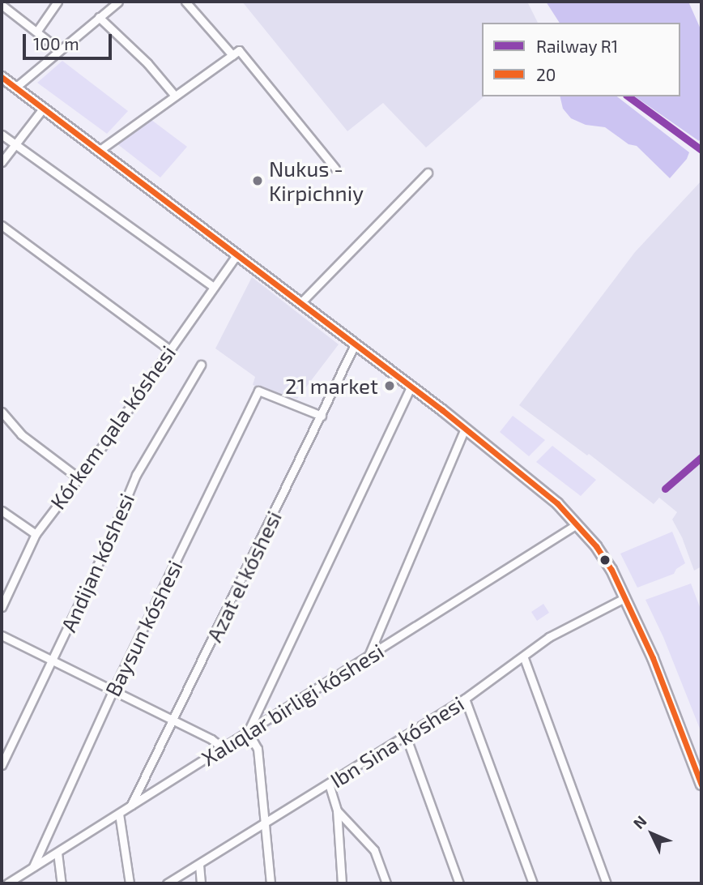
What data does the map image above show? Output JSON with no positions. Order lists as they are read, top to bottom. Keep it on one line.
{"streets":{"street":["Kórkem qala kóshesi","Andijan kóshesi","Azat el kóshesi","Baysun kóshesi","Xalıqlar birligi kóshesi","Ibn Sina kóshesi"]},"crossings":[["Azat el kóshesi","Baysun kóshesi"],["Azat el kóshesi","Xalıqlar birligi kóshesi"],["Baysun kóshesi","Xalıqlar birligi kóshesi"]],"places":["Nukus - Kirpichniy","21 market"],"lines":["transit line 20","rail line R1"],"legend":["Railway R1","20"],"scale_bar":"100 m","north":"top left"}
